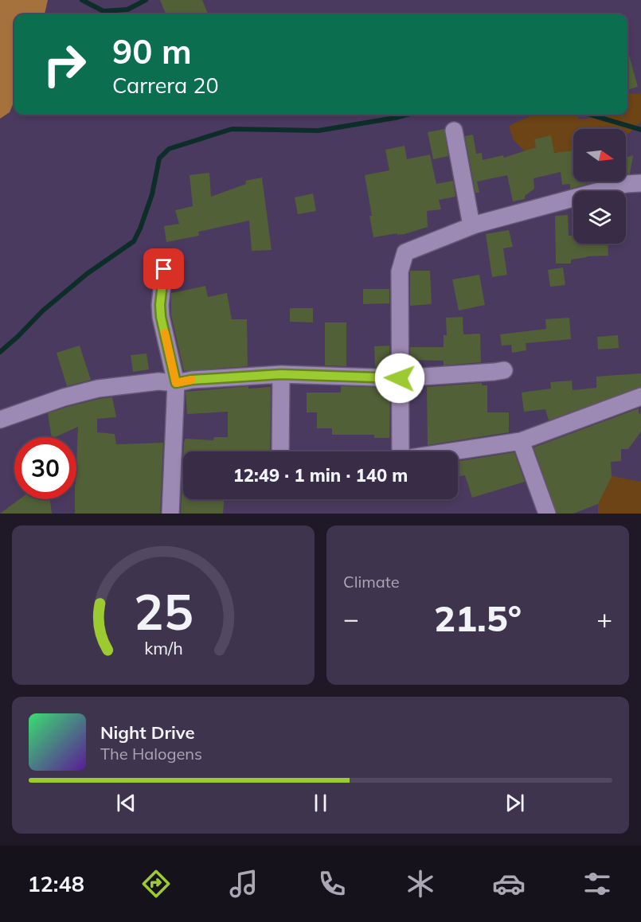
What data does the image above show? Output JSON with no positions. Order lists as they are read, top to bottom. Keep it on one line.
{"north":"right","page":{"turn":["90 m","Carrera 20"],"limit":"30","trip":"12:49 · 1 min · 140 m","tile":"Climate","heat":["−","21.5°","+"],"song":["Night Drive","The Halogens"],"tabs":"12:48","gauge":["25","km/h"]}}
